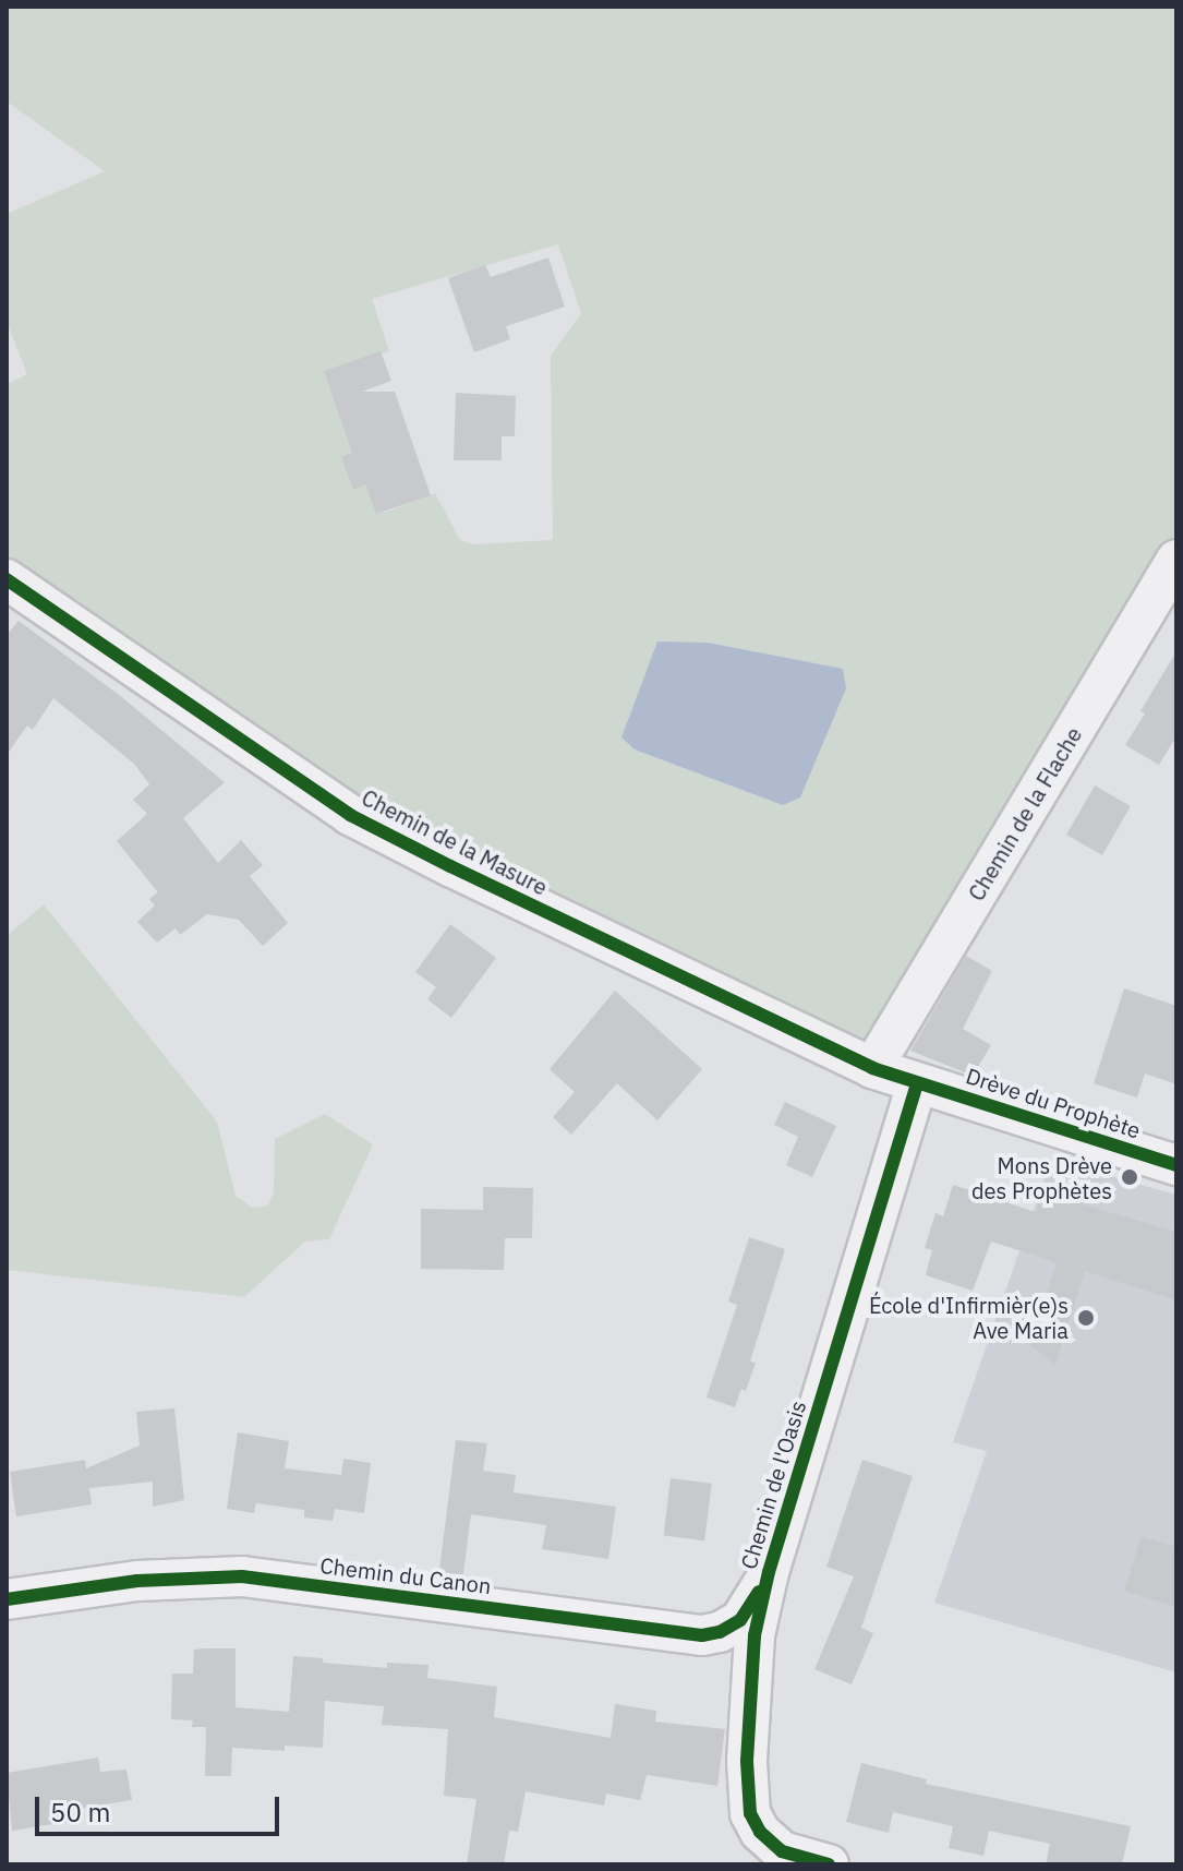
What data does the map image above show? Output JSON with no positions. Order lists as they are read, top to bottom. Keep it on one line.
{"streets":{"street":["Chemin de la Flache","Chemin de la Masure","Drève du Prophète","Chemin de l'Oasis","Chemin du Canon"]},"crossings":[["Chemin de la Flache","Chemin de la Masure"],["Chemin de la Masure","Drève du Prophète"],["Chemin de la Masure","Chemin de l'Oasis"],["Drève du Prophète","Chemin de l'Oasis"],["Chemin de l'Oasis","Chemin du Canon"]],"places":["Mons Drève des Prophètes","École d'Infirmièr(e)s Ave Maria"],"scale_bar":"50 m"}
